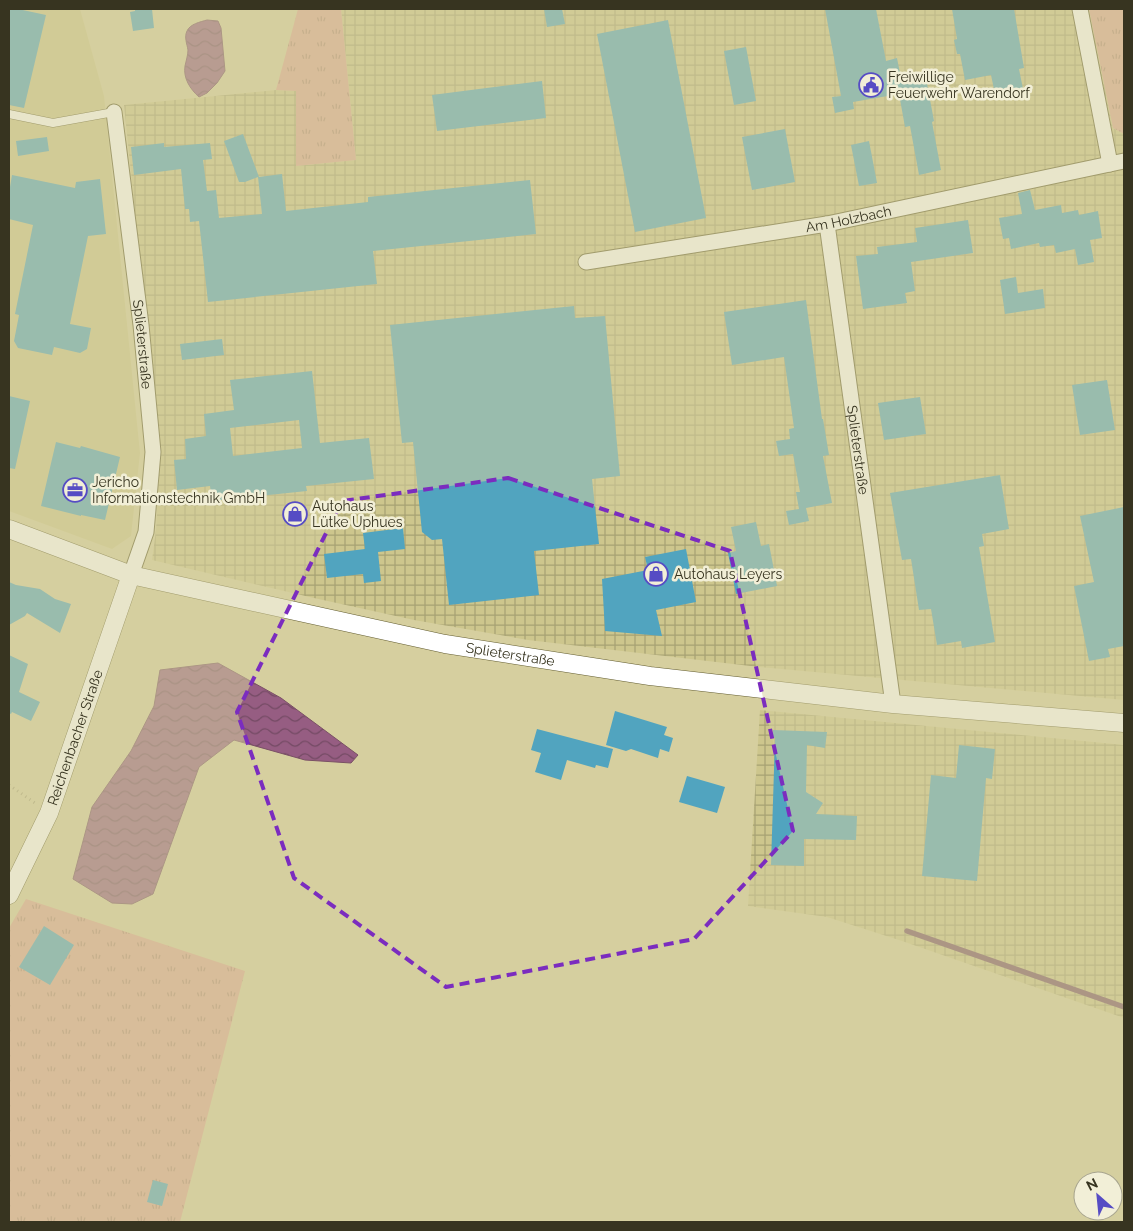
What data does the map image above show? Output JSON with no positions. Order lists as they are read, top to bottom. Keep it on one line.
{"streets":{"street":["Am Holzbach","Splieterstraße","Reichenbacher Straße"]},"crossings":[["Am Holzbach","Splieterstraße"],["Splieterstraße","Reichenbacher Straße"]],"places":{"public building":["Freiwillige Feuerwehr Warendorf"],"office":["Jericho Informationstechnik GmbH"],"shop":["Autohaus Lütke Uphues","Autohaus Leyers"]},"north":"top left"}
